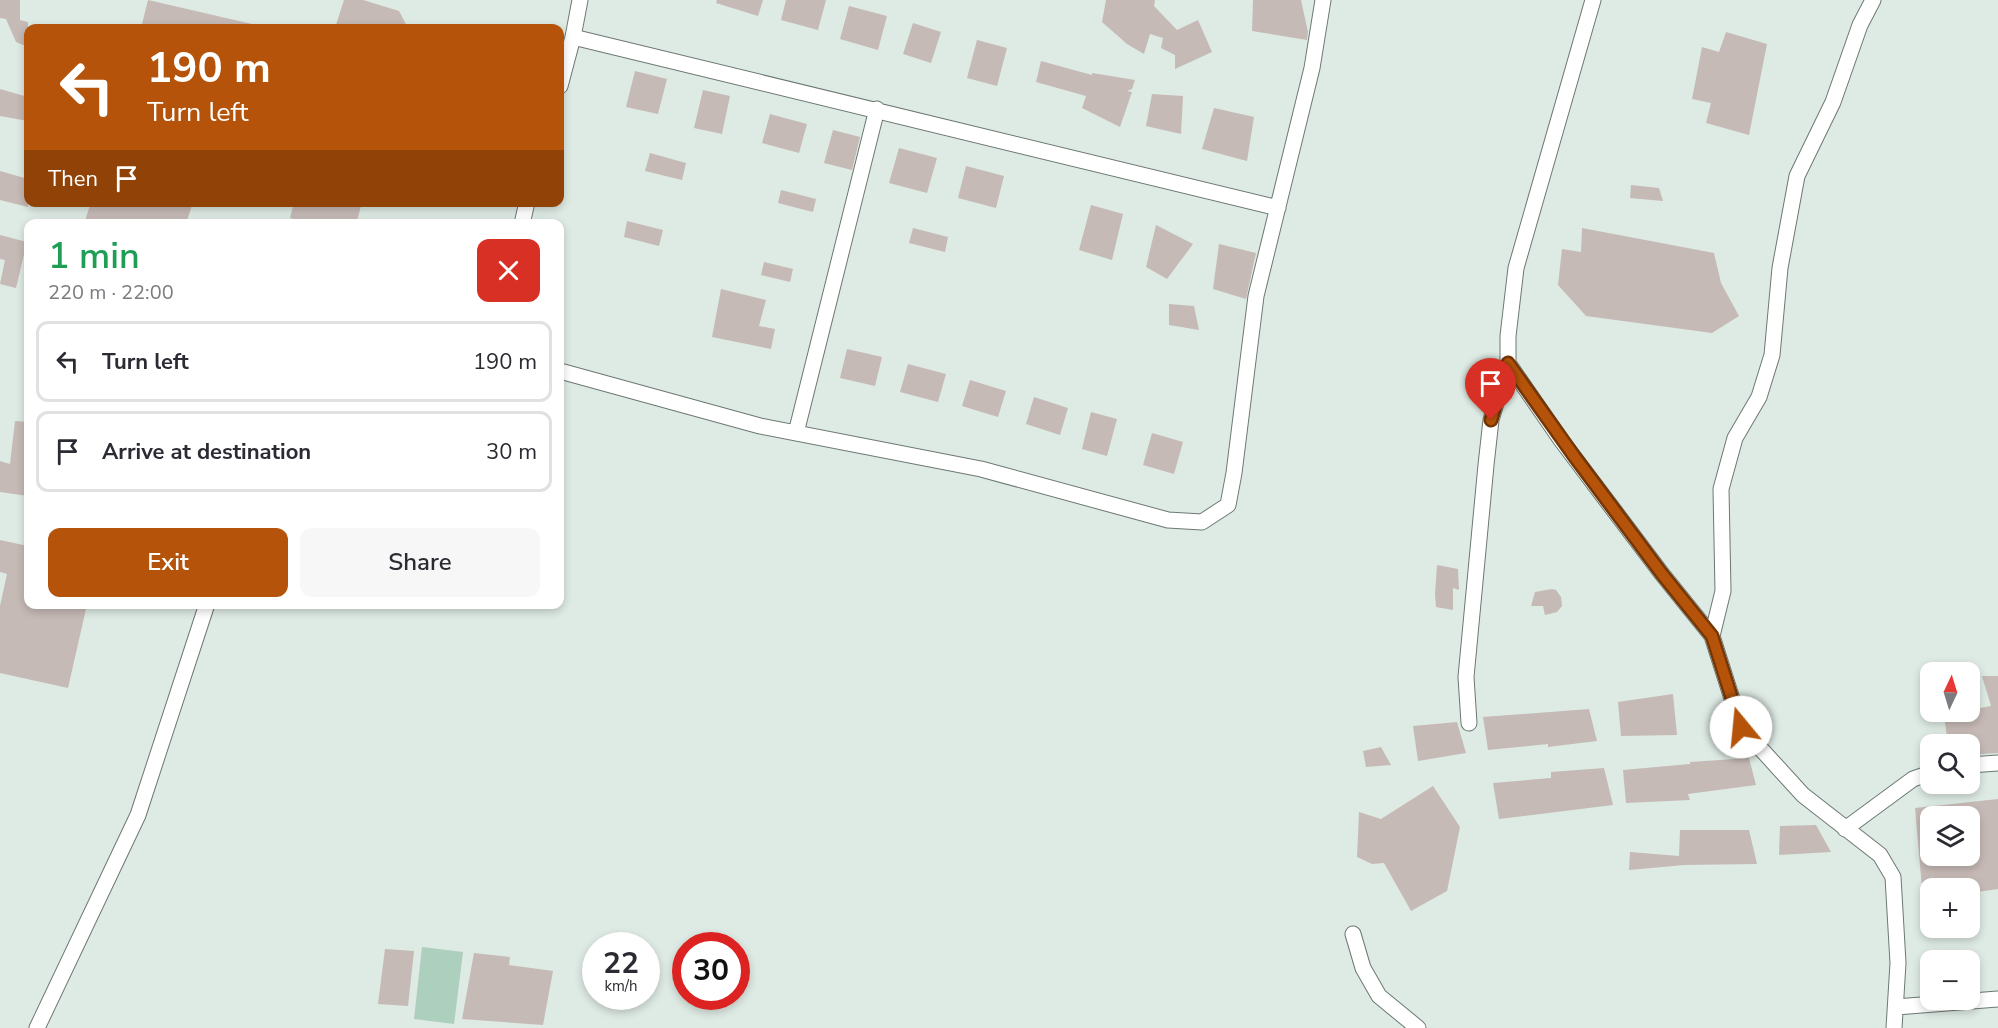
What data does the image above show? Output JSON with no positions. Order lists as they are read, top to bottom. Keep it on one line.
{"north":"top","page":{"turn":["190 m","Turn left"],"then":"Then","heading":["1 min","220 m · 22:00"],"list":[{"name":"Turn left","value":"190 m"},{"name":"Arrive at destination","value":"30 m"}],"buttons":["Exit","Share"],"map_buttons":["+","−"],"speed":"22 km/h","limit":"30"}}
